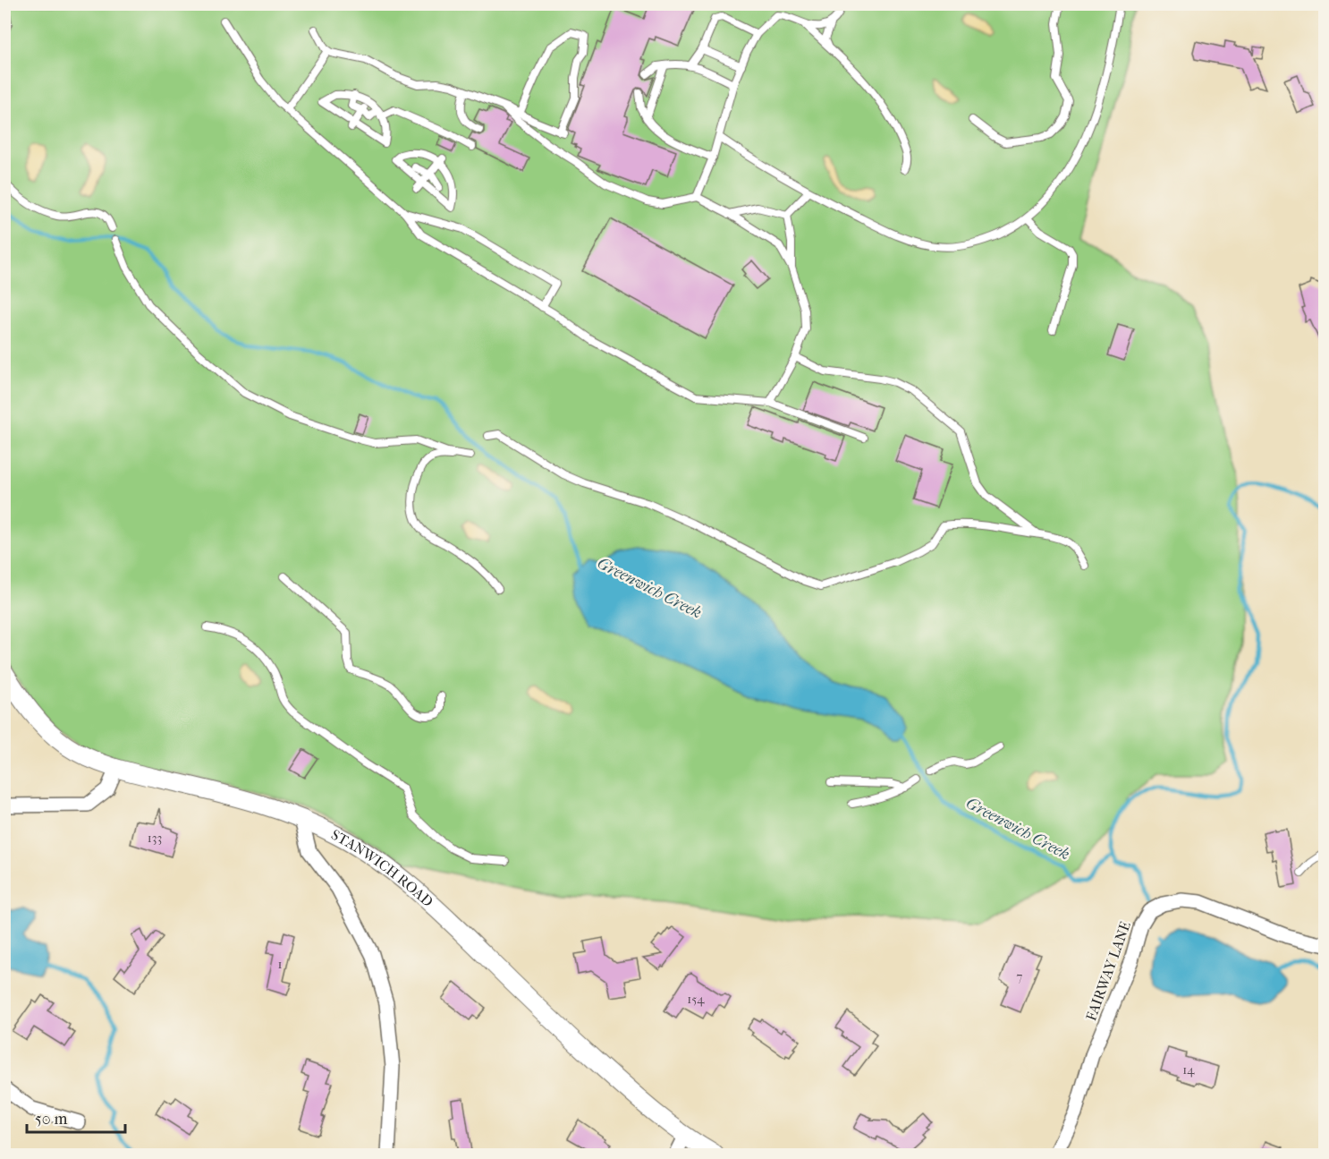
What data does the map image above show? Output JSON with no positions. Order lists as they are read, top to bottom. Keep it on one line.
{"streets":{"street":["STANWICH ROAD","FAIRWAY LANE"]},"water":["Greenwich Creek"],"house_numbers":["133","1","7","154","14"],"scale_bar":"50 m"}
